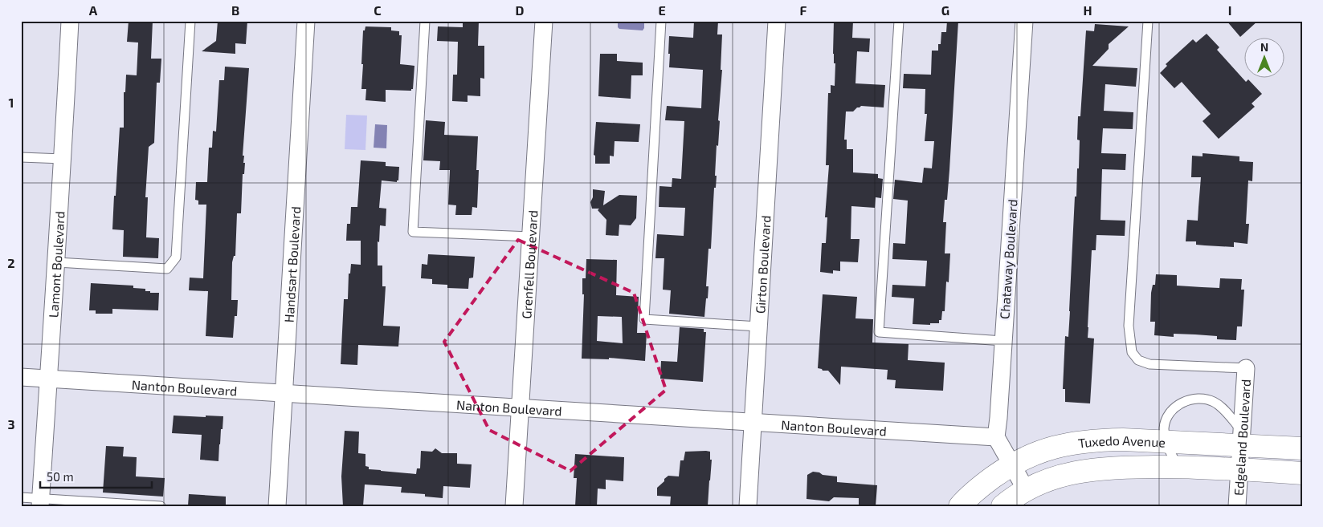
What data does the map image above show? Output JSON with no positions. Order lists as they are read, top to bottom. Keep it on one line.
{"streets":{"main road":["Tuxedo Avenue"],"street":["Chataway Boulevard","Girton Boulevard","Lamont Boulevard","Handsart Boulevard","Grenfell Boulevard","Nanton Boulevard","Edgeland Boulevard"]},"crossings":[["Chataway Boulevard","Nanton Boulevard"],["Girton Boulevard","Nanton Boulevard"],["Lamont Boulevard","Nanton Boulevard"],["Handsart Boulevard","Nanton Boulevard"],["Grenfell Boulevard","Nanton Boulevard"],["Edgeland Boulevard","Tuxedo Avenue"]],"scale_bar":"50 m","north":"top","grid":{"columns":["A","B","C","D","E","F","G","H","I"],"rows":["1","2","3"]}}
